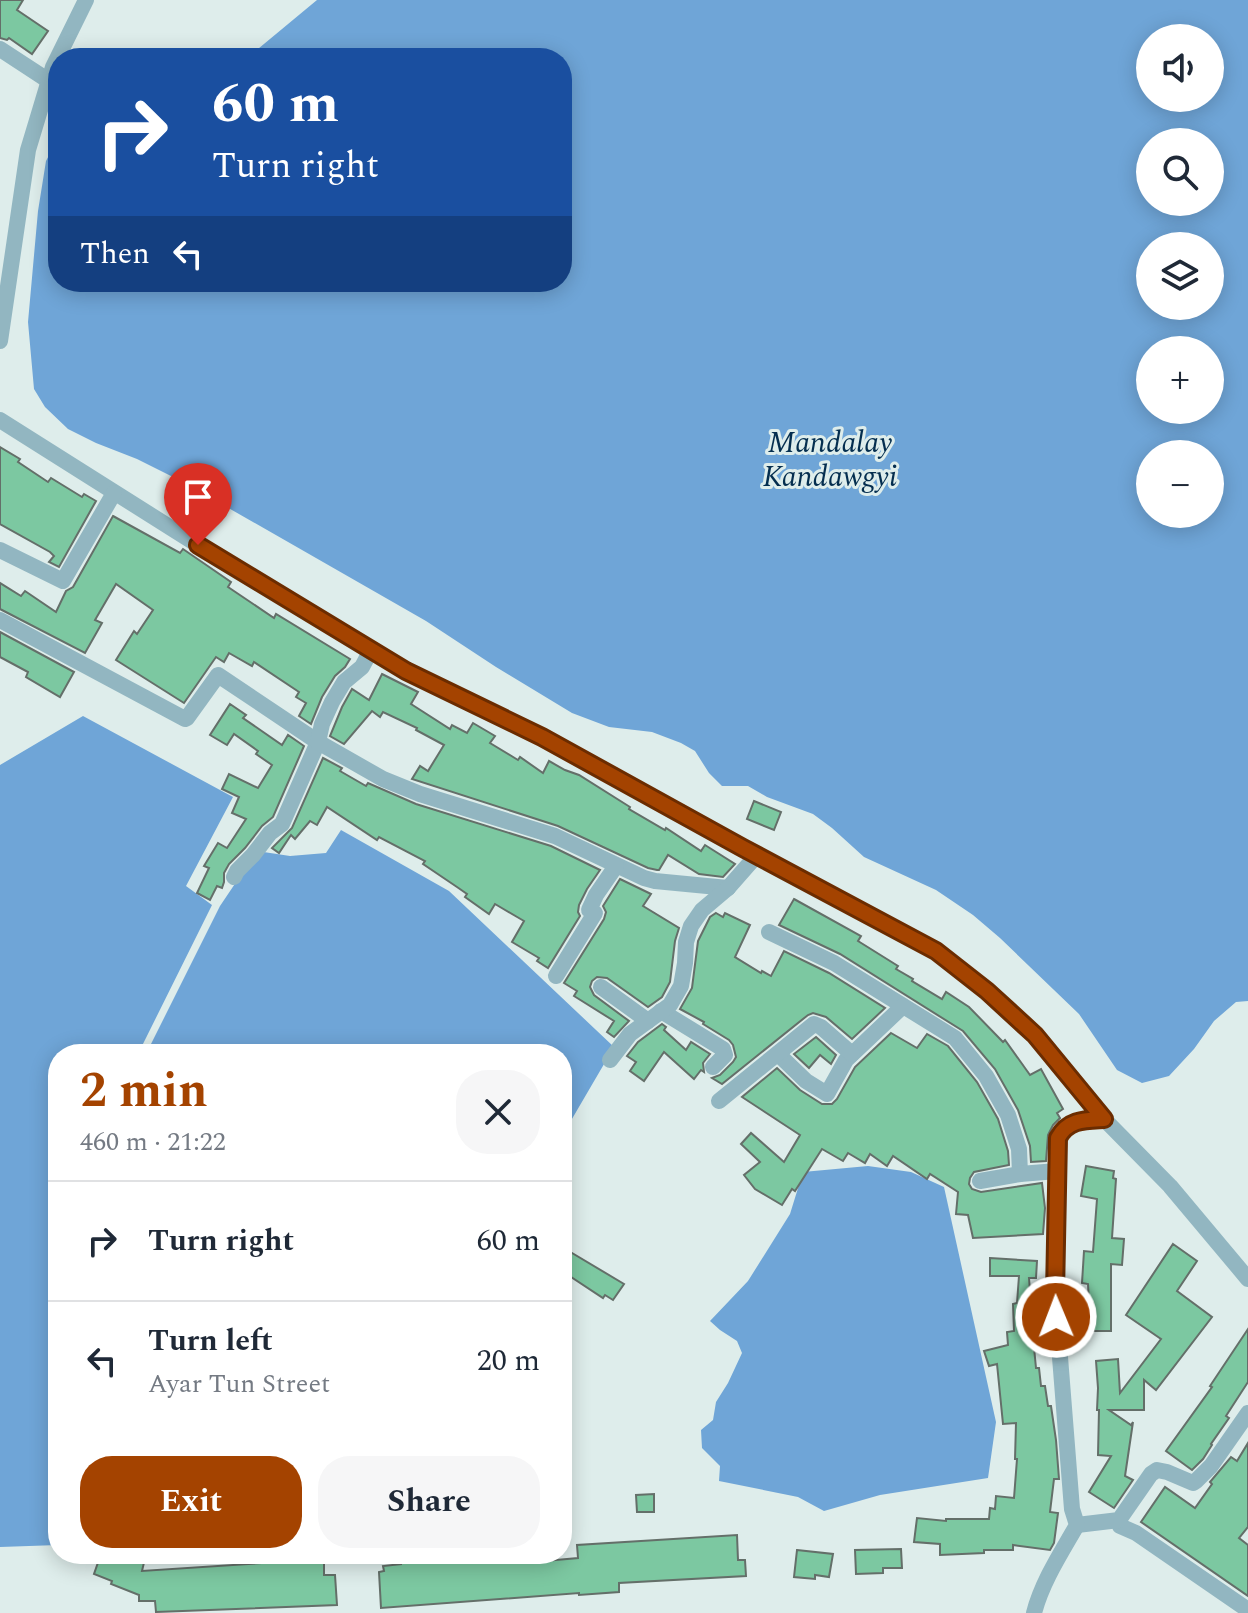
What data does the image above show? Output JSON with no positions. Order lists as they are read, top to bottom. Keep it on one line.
{"water":["Mandalay Kandawgyi"],"page":{"map_buttons":["+","−"],"turn":["60 m","Turn right"],"then":"Then","heading":["2 min","460 m · 21:22"],"list":[{"name":"Turn right","value":"60 m"},{"name":"Turn left","note":"Ayar Tun Street","value":"20 m"}],"buttons":["Exit","Share"]}}
